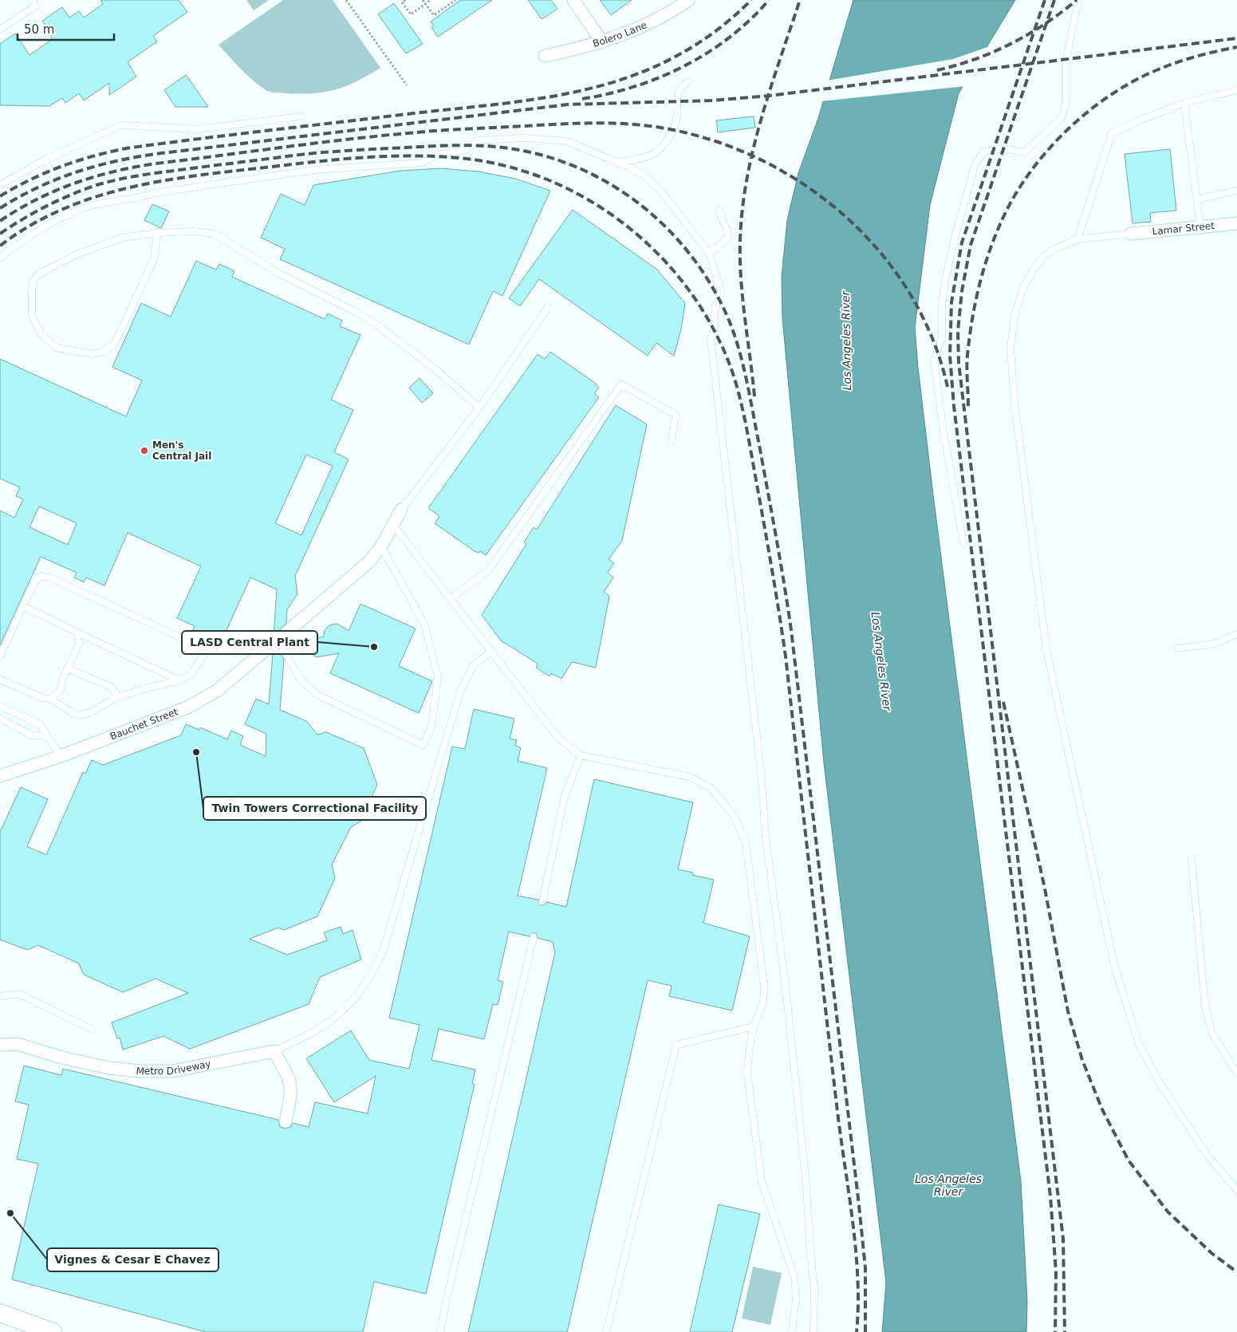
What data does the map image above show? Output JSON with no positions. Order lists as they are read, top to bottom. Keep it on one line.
{"streets":{"street":["Bolero Lane","Lamar Street","Bauchet Street","Metro Driveway"]},"water":["Los Angeles River"],"places":["Men's Central Jail","LASD Central Plant","Twin Towers Correctional Facility","Vignes & Cesar E Chavez"],"scale_bar":"50 m"}
